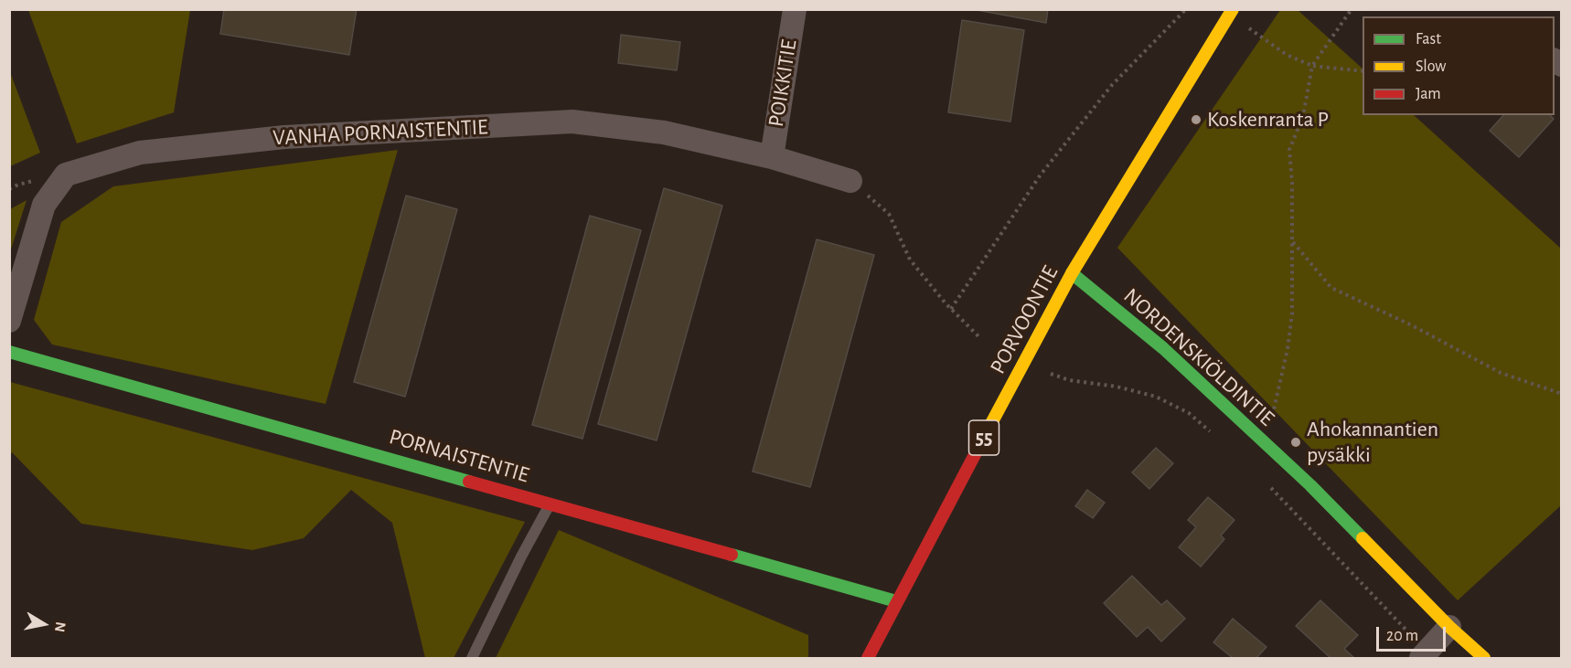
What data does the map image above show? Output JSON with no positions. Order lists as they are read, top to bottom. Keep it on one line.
{"streets":{"main road":["PORVOONTIE","NORDENSKIÖLDINTIE","55","PORNAISTENTIE"],"street":["POIKKITIE","VANHA PORNAISTENTIE"]},"crossings":[["POIKKITIE","VANHA PORNAISTENTIE"],["PORVOONTIE","NORDENSKIÖLDINTIE"],["PORVOONTIE","PORNAISTENTIE"]],"places":["Koskenranta P","Ahokannantien pysäkki"],"legend":["Fast","Slow","Jam"],"scale_bar":"20 m","north":"right"}
